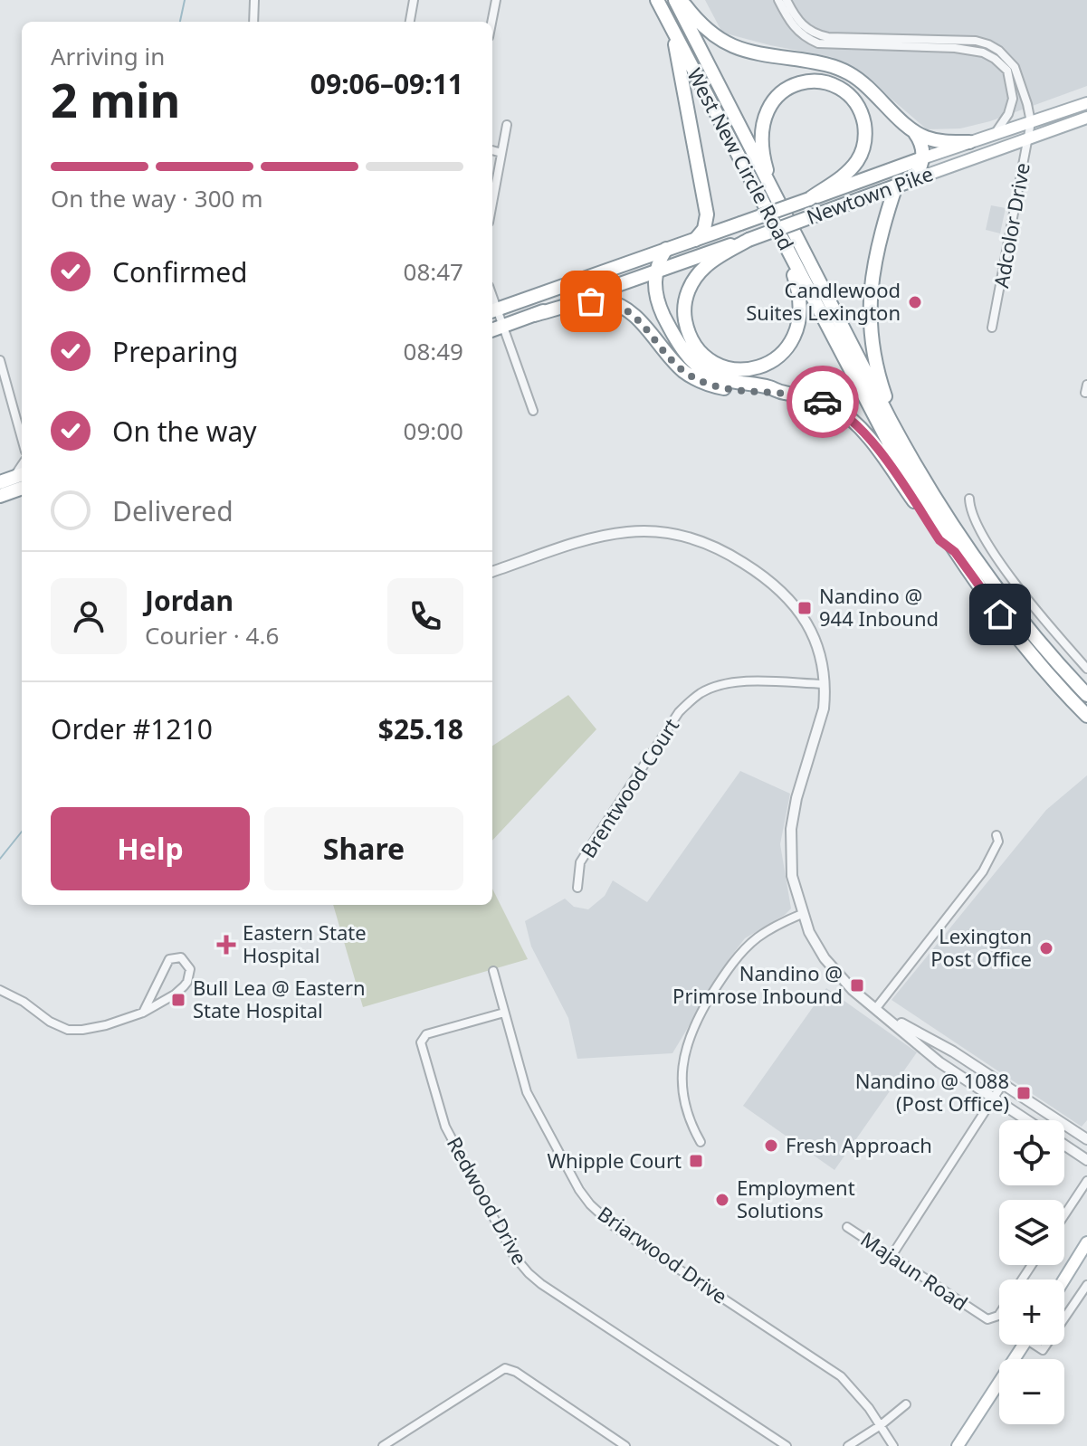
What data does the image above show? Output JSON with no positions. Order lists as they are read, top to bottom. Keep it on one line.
{"streets":{"highway":["West New Circle Road","Newtown Pike"],"street":["Adcolor Drive","Brentwood Court","Redwood Drive","Briarwood Drive","Majaun Road"]},"crossings":[["Newtown Pike","Adcolor Drive"],["Redwood Drive","Briarwood Drive"]],"places":{"other":["Candlewood Suites Lexington","Lexington Post Office","Fresh Approach","Employment Solutions"],"transit":["Nandino @ 944 Inbound","Nandino @ Primrose Inbound","Bull Lea @ Eastern State Hospital","Nandino @ 1088 (Post Office)","Whipple Court"],"health":["Eastern State Hospital"]},"page":{"heading":["2 min","Arriving in","09:06–09:11"],"panel":["Jordan","Courier · 4.6","Order #1210","$25.18"],"bar":"On the way · 300 m","list":[["Confirmed","08:47"],["Preparing","08:49"],["On the way","09:00"],"Delivered"],"buttons":["Help","Share"],"map_buttons":["+","−"]}}
